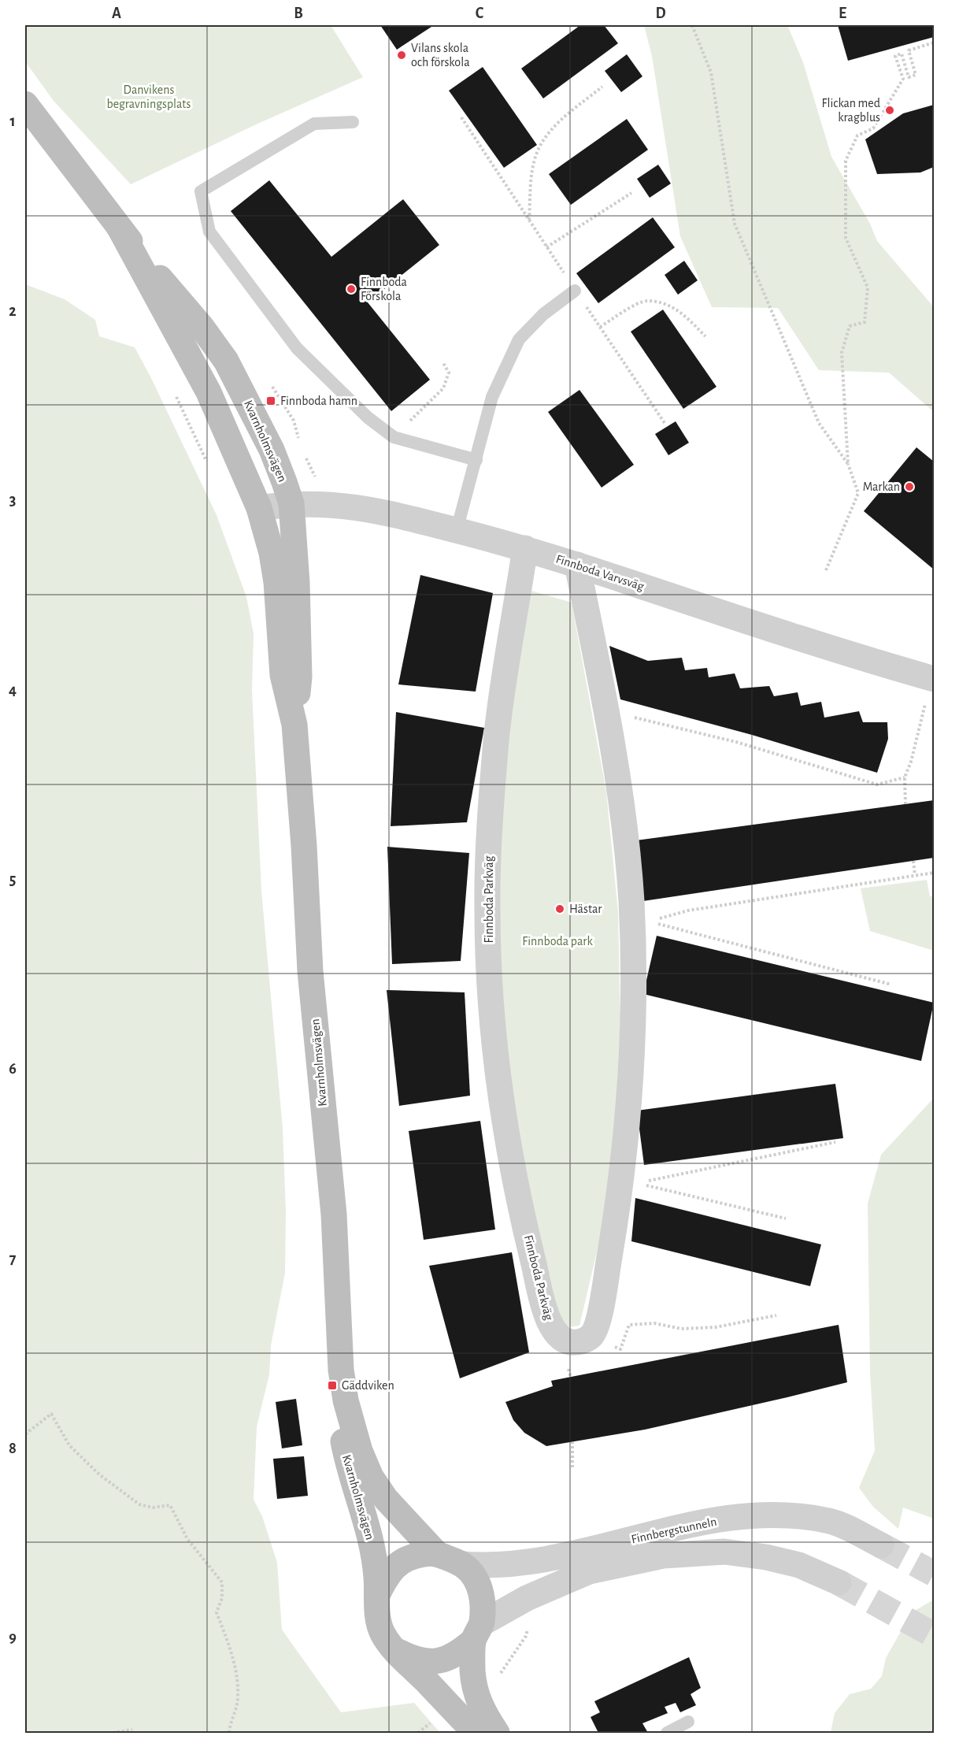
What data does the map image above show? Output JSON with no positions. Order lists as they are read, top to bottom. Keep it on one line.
{"streets":{"street":["Kvarnholmsvägen","Finnboda Varvsväg","Finnboda Parkväg","Finnbergstunneln"]},"crossings":[["Kvarnholmsvägen","Finnboda Varvsväg"],["Kvarnholmsvägen","Finnbergstunneln"],["Finnboda Varvsväg","Finnboda Parkväg"]],"parks":["Danvikens begravningsplats","Finnboda park"],"places":{"other":["Vilans skola och förskola","Flickan med kragblus","Finnboda Förskola","Markan","Hästar"],"transit":["Finnboda hamn","Gäddviken"]},"grid":{"columns":["A","B","C","D","E"],"rows":["1","2","3","4","5","6","7","8","9"]}}
